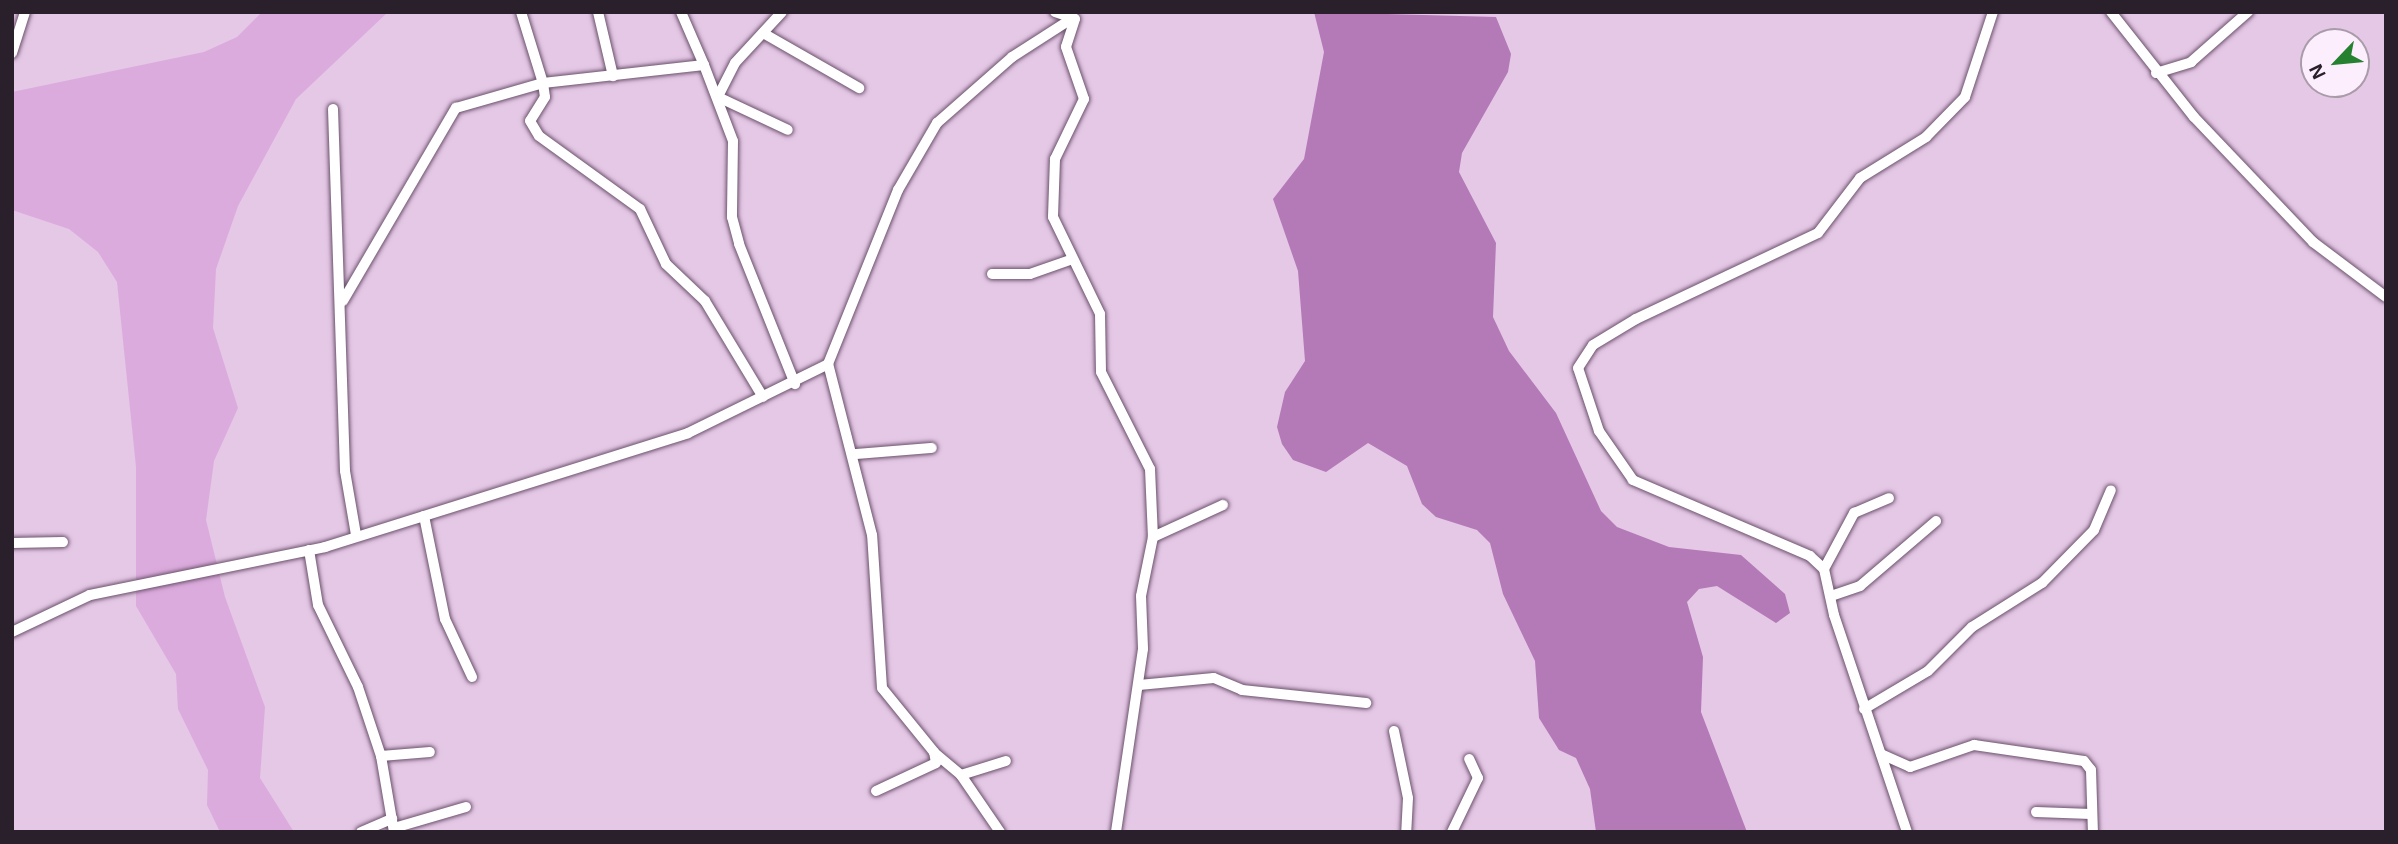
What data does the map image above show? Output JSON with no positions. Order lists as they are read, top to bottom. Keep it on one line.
{"north":"bottom left"}
